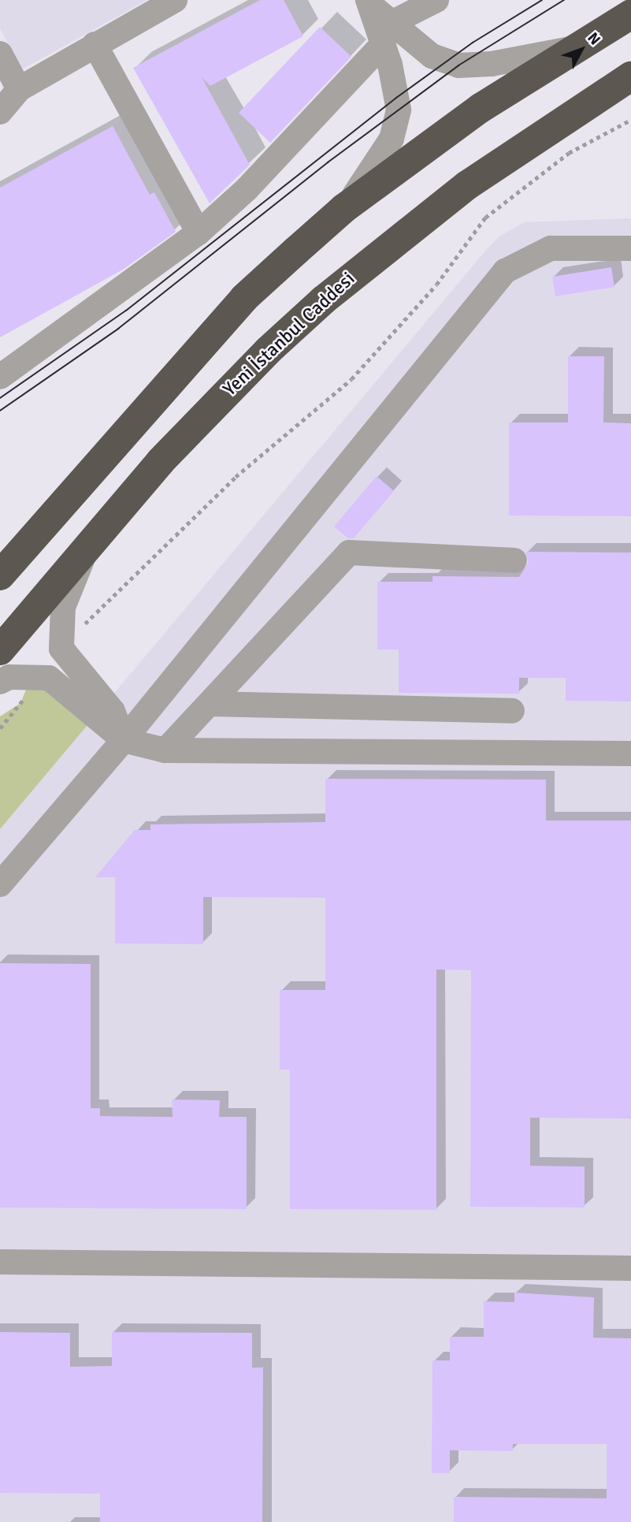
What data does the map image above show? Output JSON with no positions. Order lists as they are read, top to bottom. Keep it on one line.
{"streets":{"highway":["Yeni İstanbul Caddesi"]},"north":"top right"}
